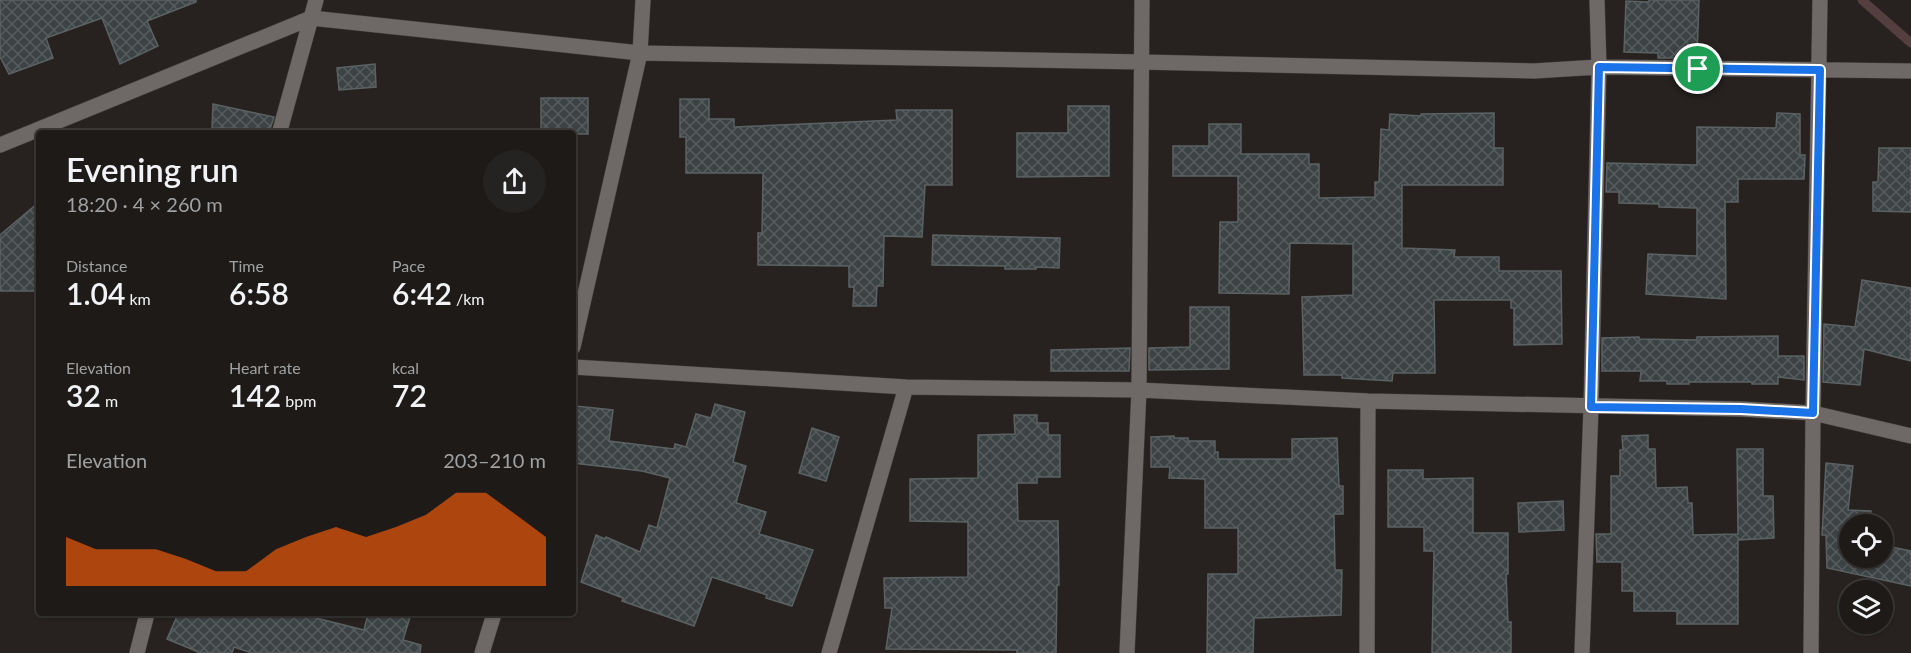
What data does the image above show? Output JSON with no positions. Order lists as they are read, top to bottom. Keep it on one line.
{"page":{"heading":["Evening run","18:20 · 4 × 260 m"],"stats":[["Distance","1.04 km"],["Time","6:58"],["Pace","6:42 /km"],["Elevation","32 m"],["Heart rate","142 bpm"],["kcal","72"]],"chart":["Elevation","203–210 m"]}}
